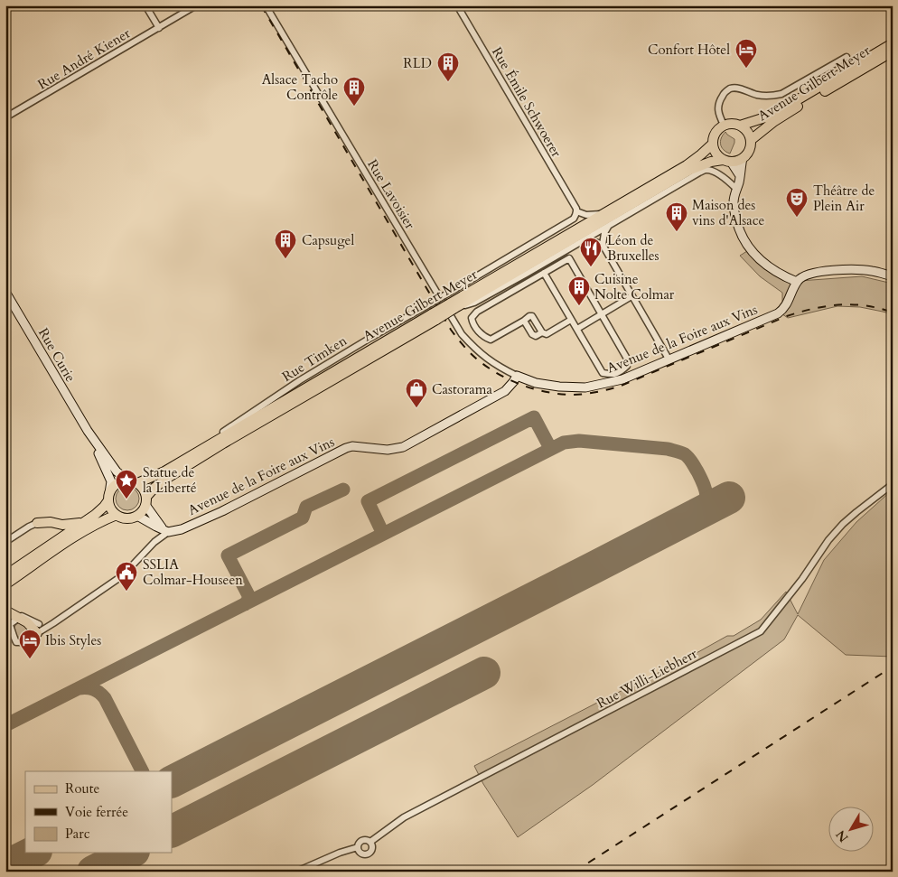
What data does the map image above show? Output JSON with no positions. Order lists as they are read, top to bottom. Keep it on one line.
{"streets":{"main road":["Avenue Gilbert Meyer"],"street":["Rue André Kiener","Rue Émile Schwoerer","Rue Lavoisier","Avenue de la Foire aux Vins","Rue Curie","Rue Timken","Rue Willi-Liebherr"]},"crossings":[["Avenue Gilbert Meyer","Rue Curie"],["Avenue Gilbert Meyer","Rue Timken"],["Rue Émile Schwoerer","Rue Timken"],["Rue Lavoisier","Avenue de la Foire aux Vins"]],"places":{"hotel":["Confort Hôtel","Ibis Styles"],"building":["RLD","Alsace Tacho Contrôle","Maison des vins d'Alsace","Capsugel","Cuisine Nolte Colmar"],"theatre":["Théâtre de Plein Air"],"restaurant":["Léon de Bruxelles"],"shop":["Castorama"],"place":["Statue de la Liberté"],"public building":["SSLIA Colmar-Houseen"]},"legend":["Route","Voie ferrée","Parc"],"north":"bottom left"}
